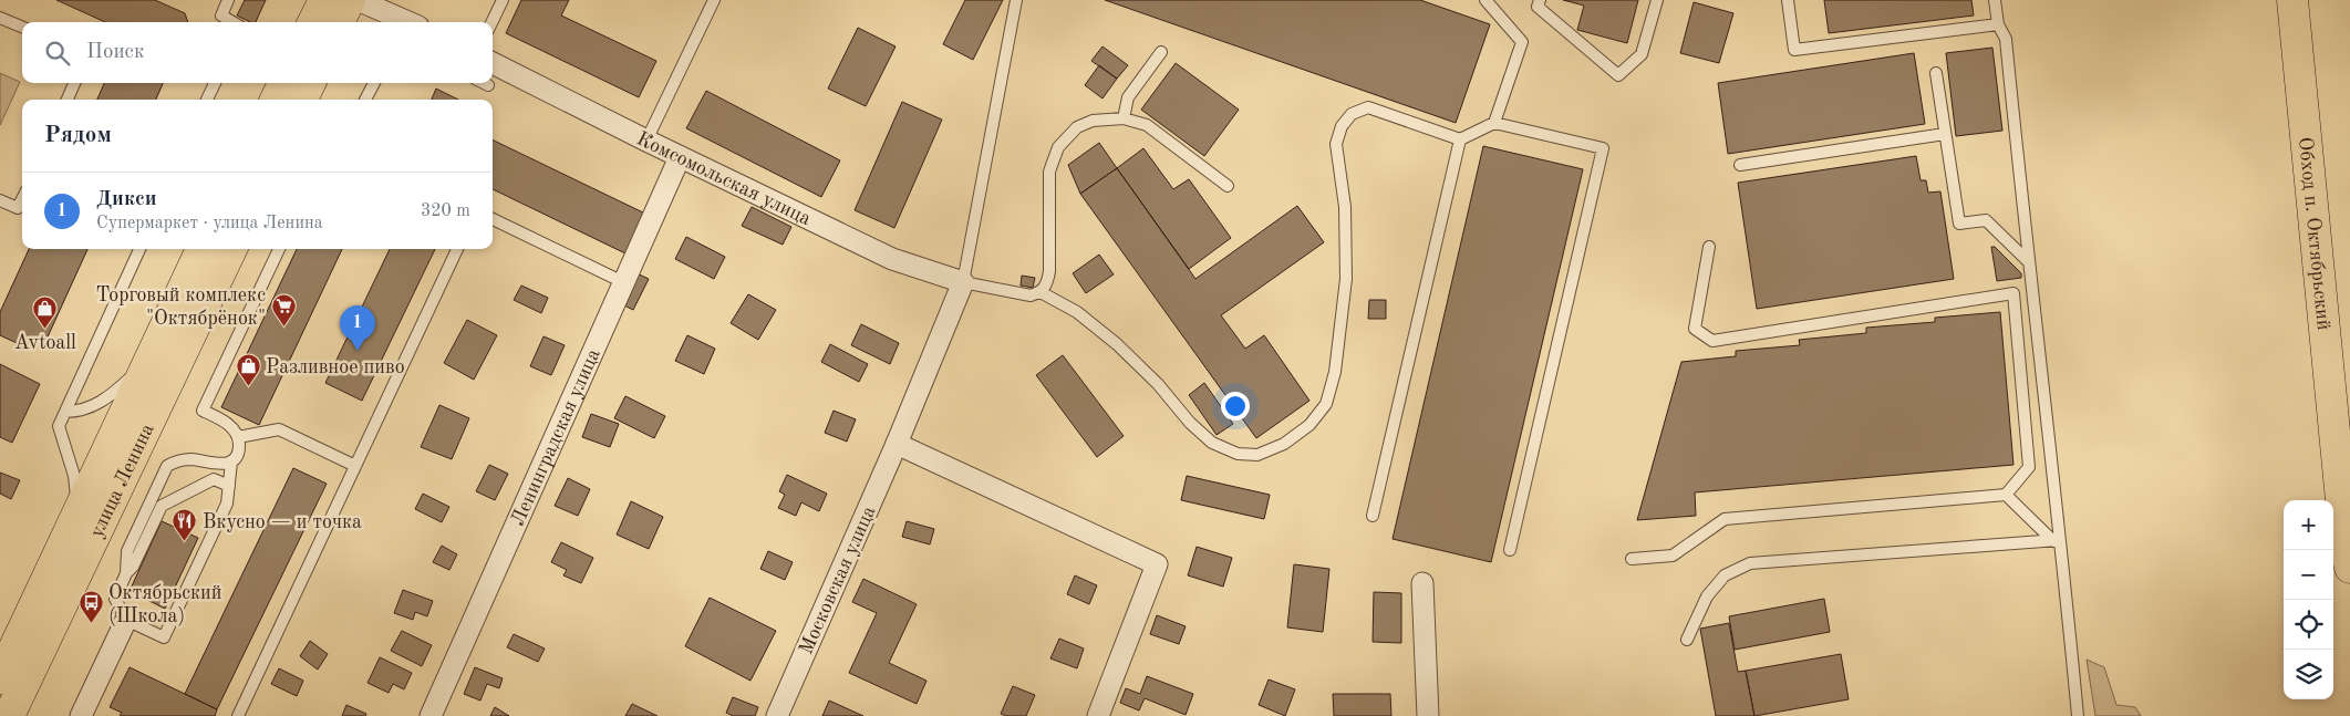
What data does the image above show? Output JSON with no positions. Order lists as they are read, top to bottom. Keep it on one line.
{"streets":{"main road":["Обход п. Октябрьский","улица Ленина"],"street":["Комсомольская улица","Ленинградская улица","Московская улица"]},"crossings":[["Комсомольская улица","Ленинградская улица"],["Комсомольская улица","Московская улица"]],"places":{"supermarket":["Торговый комплекс \"Октябрёнок\""],"shop":["Avtoall","Разливное пиво"],"restaurant":["Вкусно — и точка"],"bus stop":["Октябрьский (Школа)"]},"page":{"search":"Поиск","heading":"Рядом","list":[{"mark":"1","name":"Дикси","note":"Супермаркет · улица Ленина","value":"320 m"}],"pins":"1","map_buttons":["+","−"]}}
